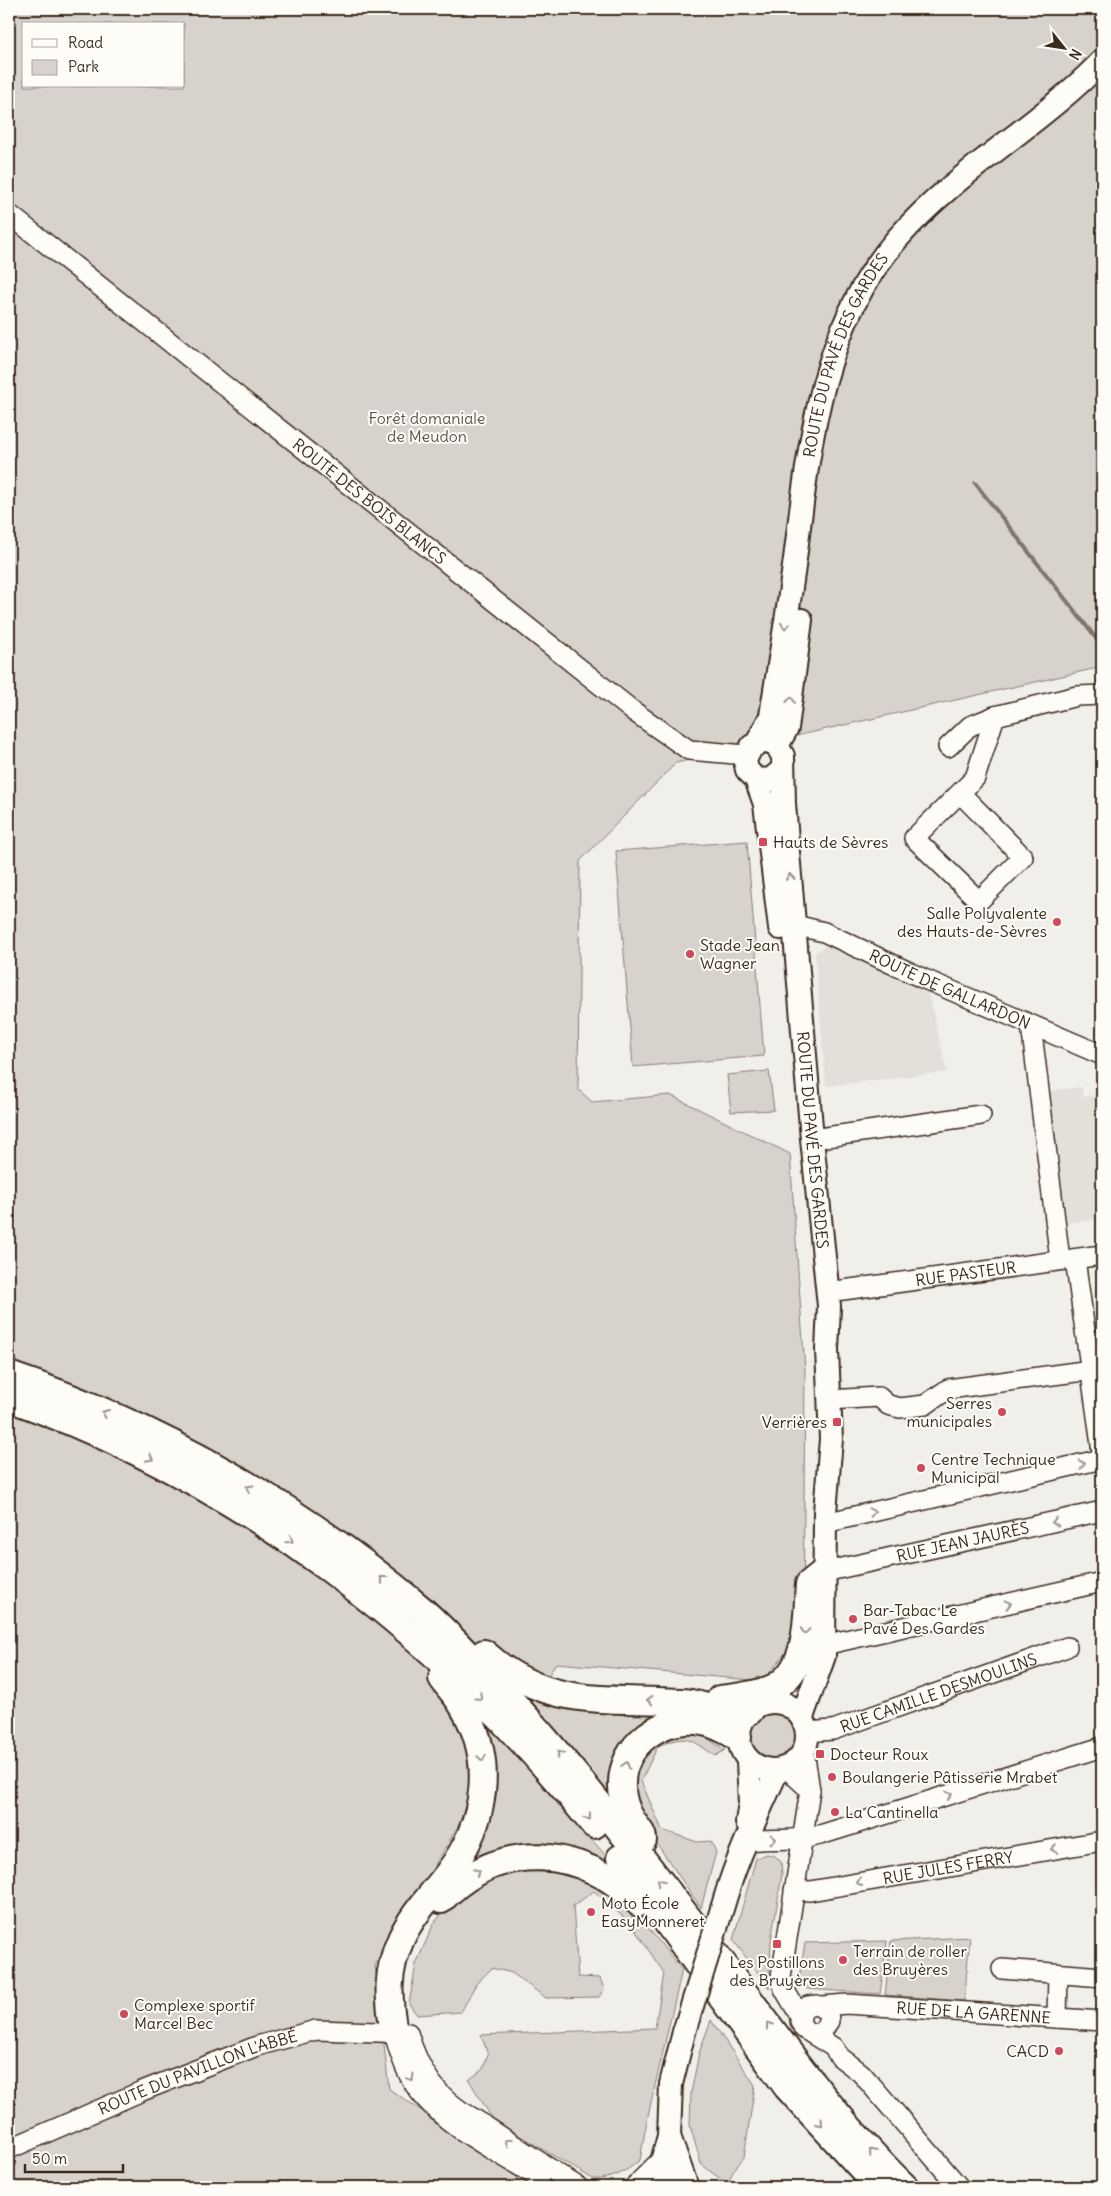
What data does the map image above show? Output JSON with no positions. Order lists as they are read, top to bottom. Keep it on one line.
{"streets":{"main road":["ROUTE DU PAVÉ DES GARDES"],"street":["ROUTE DES BOIS BLANCS","ROUTE DE GALLARDON","RUE PASTEUR","RUE JEAN JAURÈS","RUE CAMILLE DESMOULINS","RUE JULES FERRY","RUE DE LA GARENNE","ROUTE DU PAVILLON L'ABBÉ"]},"crossings":[["ROUTE DU PAVÉ DES GARDES","ROUTE DES BOIS BLANCS"],["ROUTE DU PAVÉ DES GARDES","ROUTE DE GALLARDON"],["ROUTE DU PAVÉ DES GARDES","RUE PASTEUR"],["ROUTE DU PAVÉ DES GARDES","RUE JEAN JAURÈS"],["ROUTE DU PAVÉ DES GARDES","RUE CAMILLE DESMOULINS"]],"parks":["Forêt domaniale de Meudon"],"places":{"transit":["Hauts de Sèvres","Verrières","Docteur Roux","Les Postillons des Bruyères"],"other":["Salle Polyvalente des Hauts-de-Sèvres","Stade Jean Wagner","Serres municipales","Centre Technique Municipal","Bar-Tabac Le Pavé Des Gardes","Boulangerie Pâtisserie Mrabet","La Cantinella","Moto École EasyMonneret","Terrain de roller des Bruyères","Complexe sportif Marcel Bec","CACD"]},"legend":["Road","Park"],"scale_bar":"50 m","north":"bottom right"}
